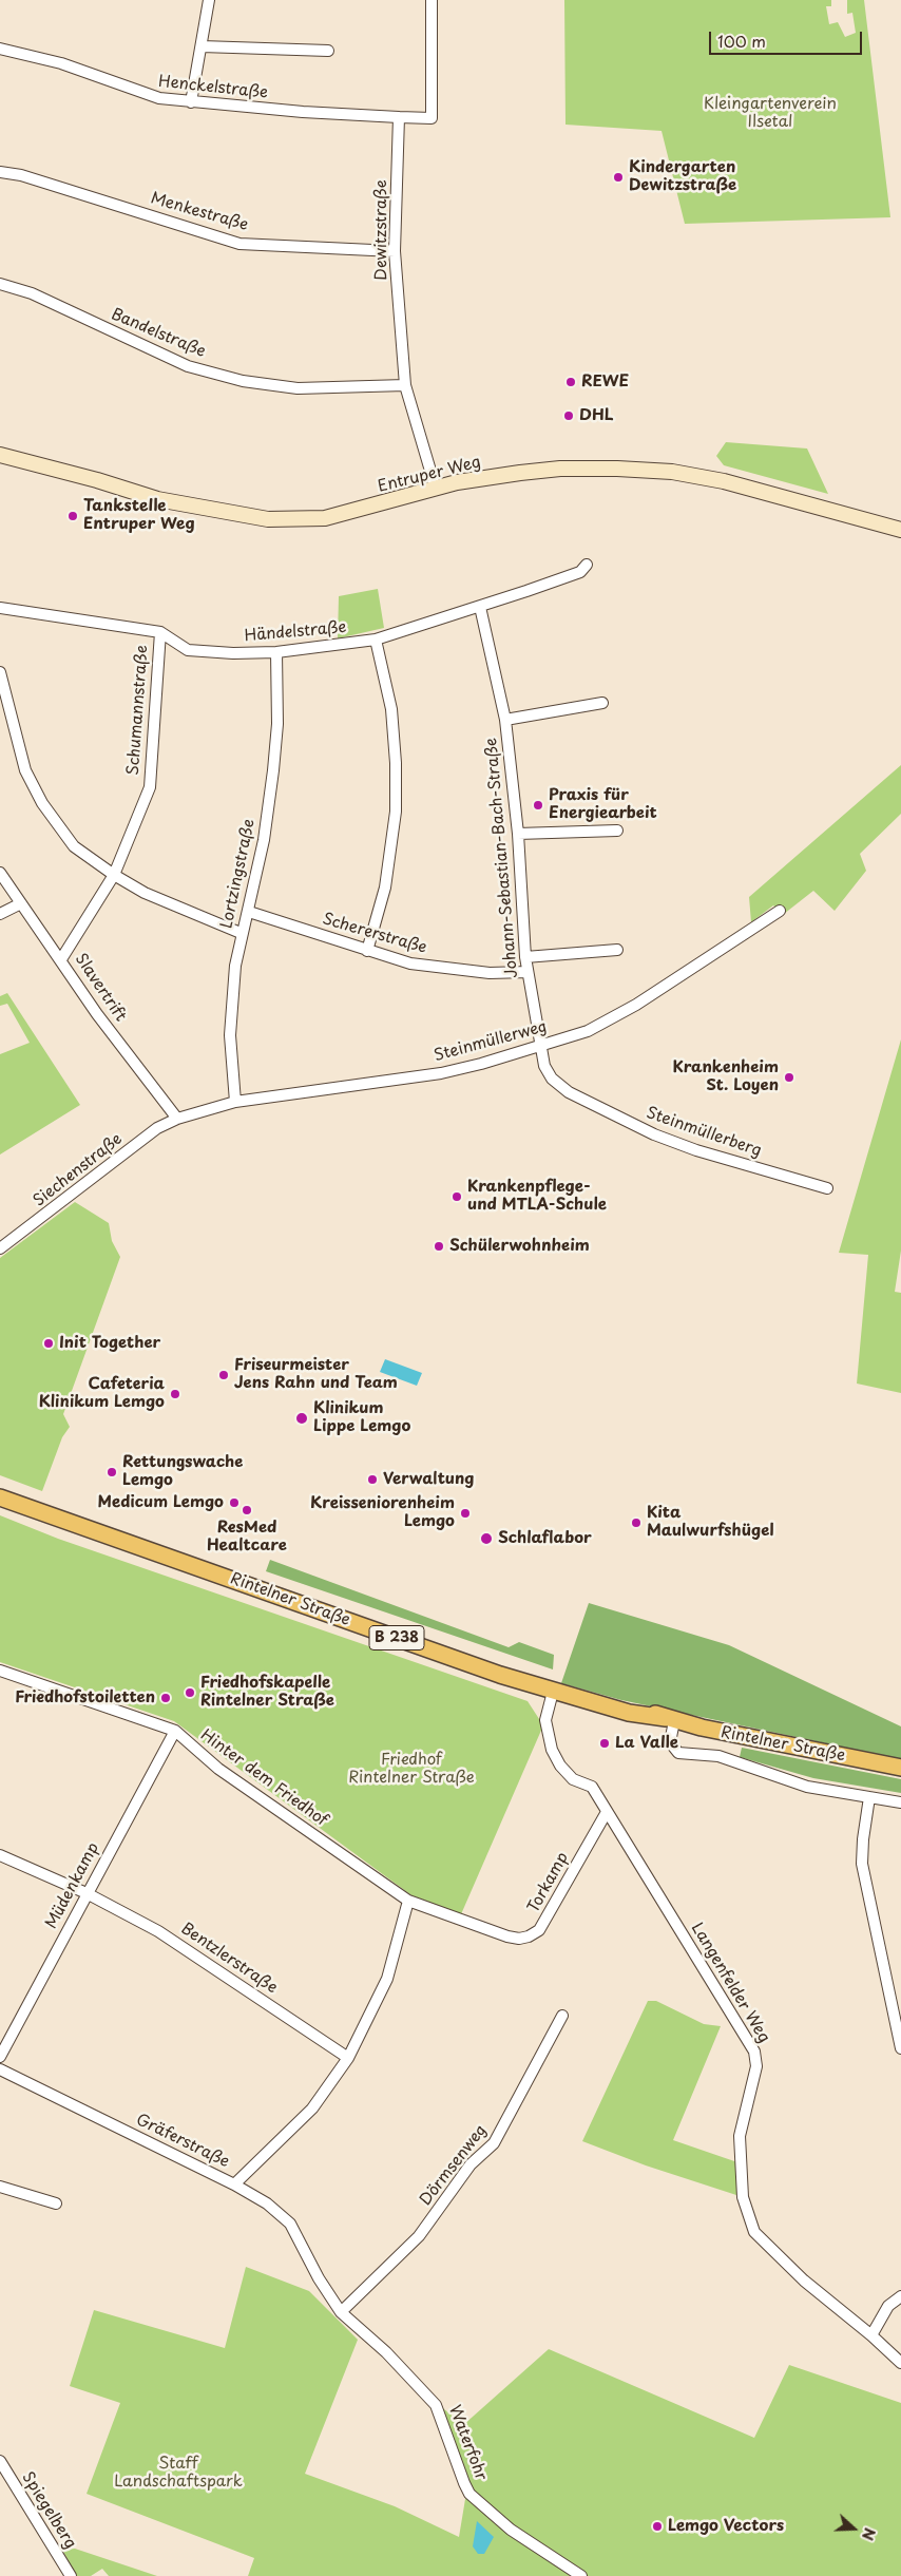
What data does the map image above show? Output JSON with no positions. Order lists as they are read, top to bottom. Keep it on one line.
{"streets":{"main road":["Entruper Weg","Rintelner Straße","B 238"],"street":["Henckelstraße","Menkestraße","Dewitzstraße","Bandelstraße","Händelstraße","Schumannstraße","Johann-Sebastian-Bach-Straße","Lortzingstraße","Schererstraße","Slavertrift","Steinmüllerweg","Steinmüllerberg","Siechenstraße","Hinter dem Friedhof","Torkamp","Müdenkamp","Bentzlerstraße","Langenfelder Weg","Gräferstraße","Dörmsenweg","Waterfohr","Spiegelberg"]},"crossings":[["Henckelstraße","Dewitzstraße"],["Menkestraße","Dewitzstraße"],["Dewitzstraße","Bandelstraße"],["Dewitzstraße","Entruper Weg"],["Händelstraße","Schumannstraße"],["Händelstraße","Johann-Sebastian-Bach-Straße"],["Händelstraße","Lortzingstraße"],["Schumannstraße","Slavertrift"],["Johann-Sebastian-Bach-Straße","Schererstraße"],["Johann-Sebastian-Bach-Straße","Steinmüllerweg"],["Johann-Sebastian-Bach-Straße","Steinmüllerberg"],["Lortzingstraße","Schererstraße"],["Lortzingstraße","Steinmüllerweg"],["Slavertrift","Steinmüllerweg"],["Slavertrift","Siechenstraße"],["Steinmüllerweg","Steinmüllerberg"],["Steinmüllerweg","Siechenstraße"],["Rintelner Straße","Langenfelder Weg"],["Hinter dem Friedhof","Torkamp"],["Hinter dem Friedhof","Müdenkamp"],["Torkamp","Langenfelder Weg"],["Müdenkamp","Bentzlerstraße"],["Gräferstraße","Waterfohr"],["Dörmsenweg","Waterfohr"]],"parks":["Kleingartenverein Ilsetal","Friedhof Rintelner Straße","Staff Landschaftspark"],"places":["Kindergarten Dewitzstraße","REWE","DHL","Tankstelle Entruper Weg","Praxis für Energiearbeit","Krankenheim St. Loyen","Krankenpflege- und MTLA-Schule","Schülerwohnheim","Init Together","Friseurmeister Jens Rahn und Team","Cafeteria Klinikum Lemgo","Klinikum Lippe Lemgo","Rettungswache Lemgo","Verwaltung","Medicum Lemgo","ResMed Healtcare","Kreisseniorenheim Lemgo","Kita Maulwurfshügel","Schlaflabor","Friedhofskapelle Rintelner Straße","Friedhofstoiletten","La Valle","Lemgo Vectors"],"scale_bar":"100 m","north":"right"}
